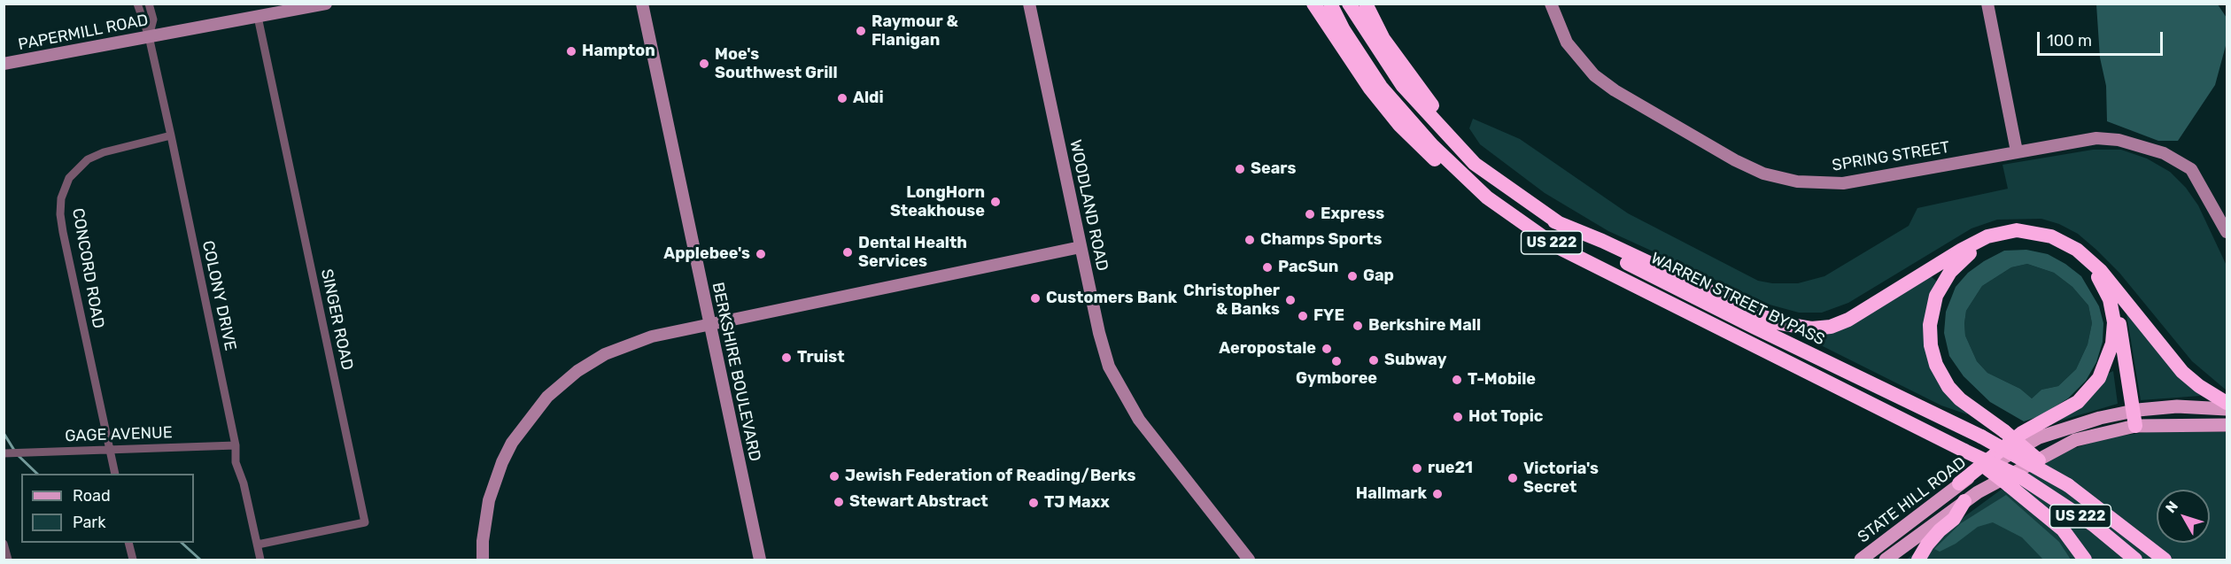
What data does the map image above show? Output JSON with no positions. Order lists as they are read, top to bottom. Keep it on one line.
{"streets":{"highway":["US 222","WARREN STREET BYPASS"],"main road":["STATE HILL ROAD"],"street":["PAPERMILL ROAD","SPRING STREET","WOODLAND ROAD","CONCORD ROAD","COLONY DRIVE","SINGER ROAD","BERKSHIRE BOULEVARD","GAGE AVENUE"]},"crossings":[["PAPERMILL ROAD","COLONY DRIVE"],["PAPERMILL ROAD","SINGER ROAD"],["CONCORD ROAD","COLONY DRIVE"],["CONCORD ROAD","GAGE AVENUE"],["COLONY DRIVE","SINGER ROAD"],["COLONY DRIVE","GAGE AVENUE"]],"places":["Raymour & Flanigan","Hampton","Moe's Southwest Grill","Aldi","Sears","LongHorn Steakhouse","Express","Champs Sports","Dental Health Services","Applebee's","PacSun","Gap","Customers Bank","Christopher & Banks","FYE","Berkshire Mall","Aeropostale","Truist","Subway","Gymboree","T-Mobile","Hot Topic","rue21","Jewish Federation of Reading/Berks","Victoria's Secret","Hallmark","Stewart Abstract","TJ Maxx"],"legend":["Road","Park"],"scale_bar":"100 m","north":"top left"}
